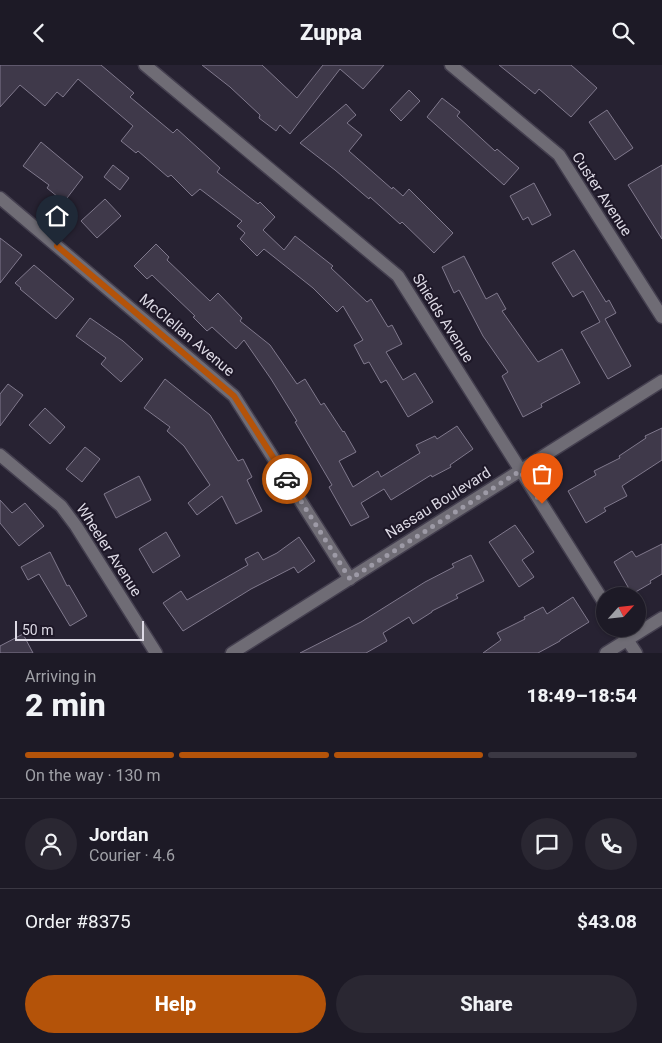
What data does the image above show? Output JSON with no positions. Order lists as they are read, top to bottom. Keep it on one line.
{"streets":{"street":["Custer Avenue","Shields Avenue","McClellan Avenue","Nassau Boulevard","Wheeler Avenue"]},"crossings":[["Shields Avenue","Nassau Boulevard"],["McClellan Avenue","Nassau Boulevard"]],"scale_bar":"50 m","north":"top right","page":{"header":"Zuppa","scale":"50 m","heading":["2 min","Arriving in","18:49–18:54"],"panel":["Jordan","Courier · 4.6","Order #8375","$43.08"],"bar":"On the way · 130 m","buttons":["Help","Share"]}}
